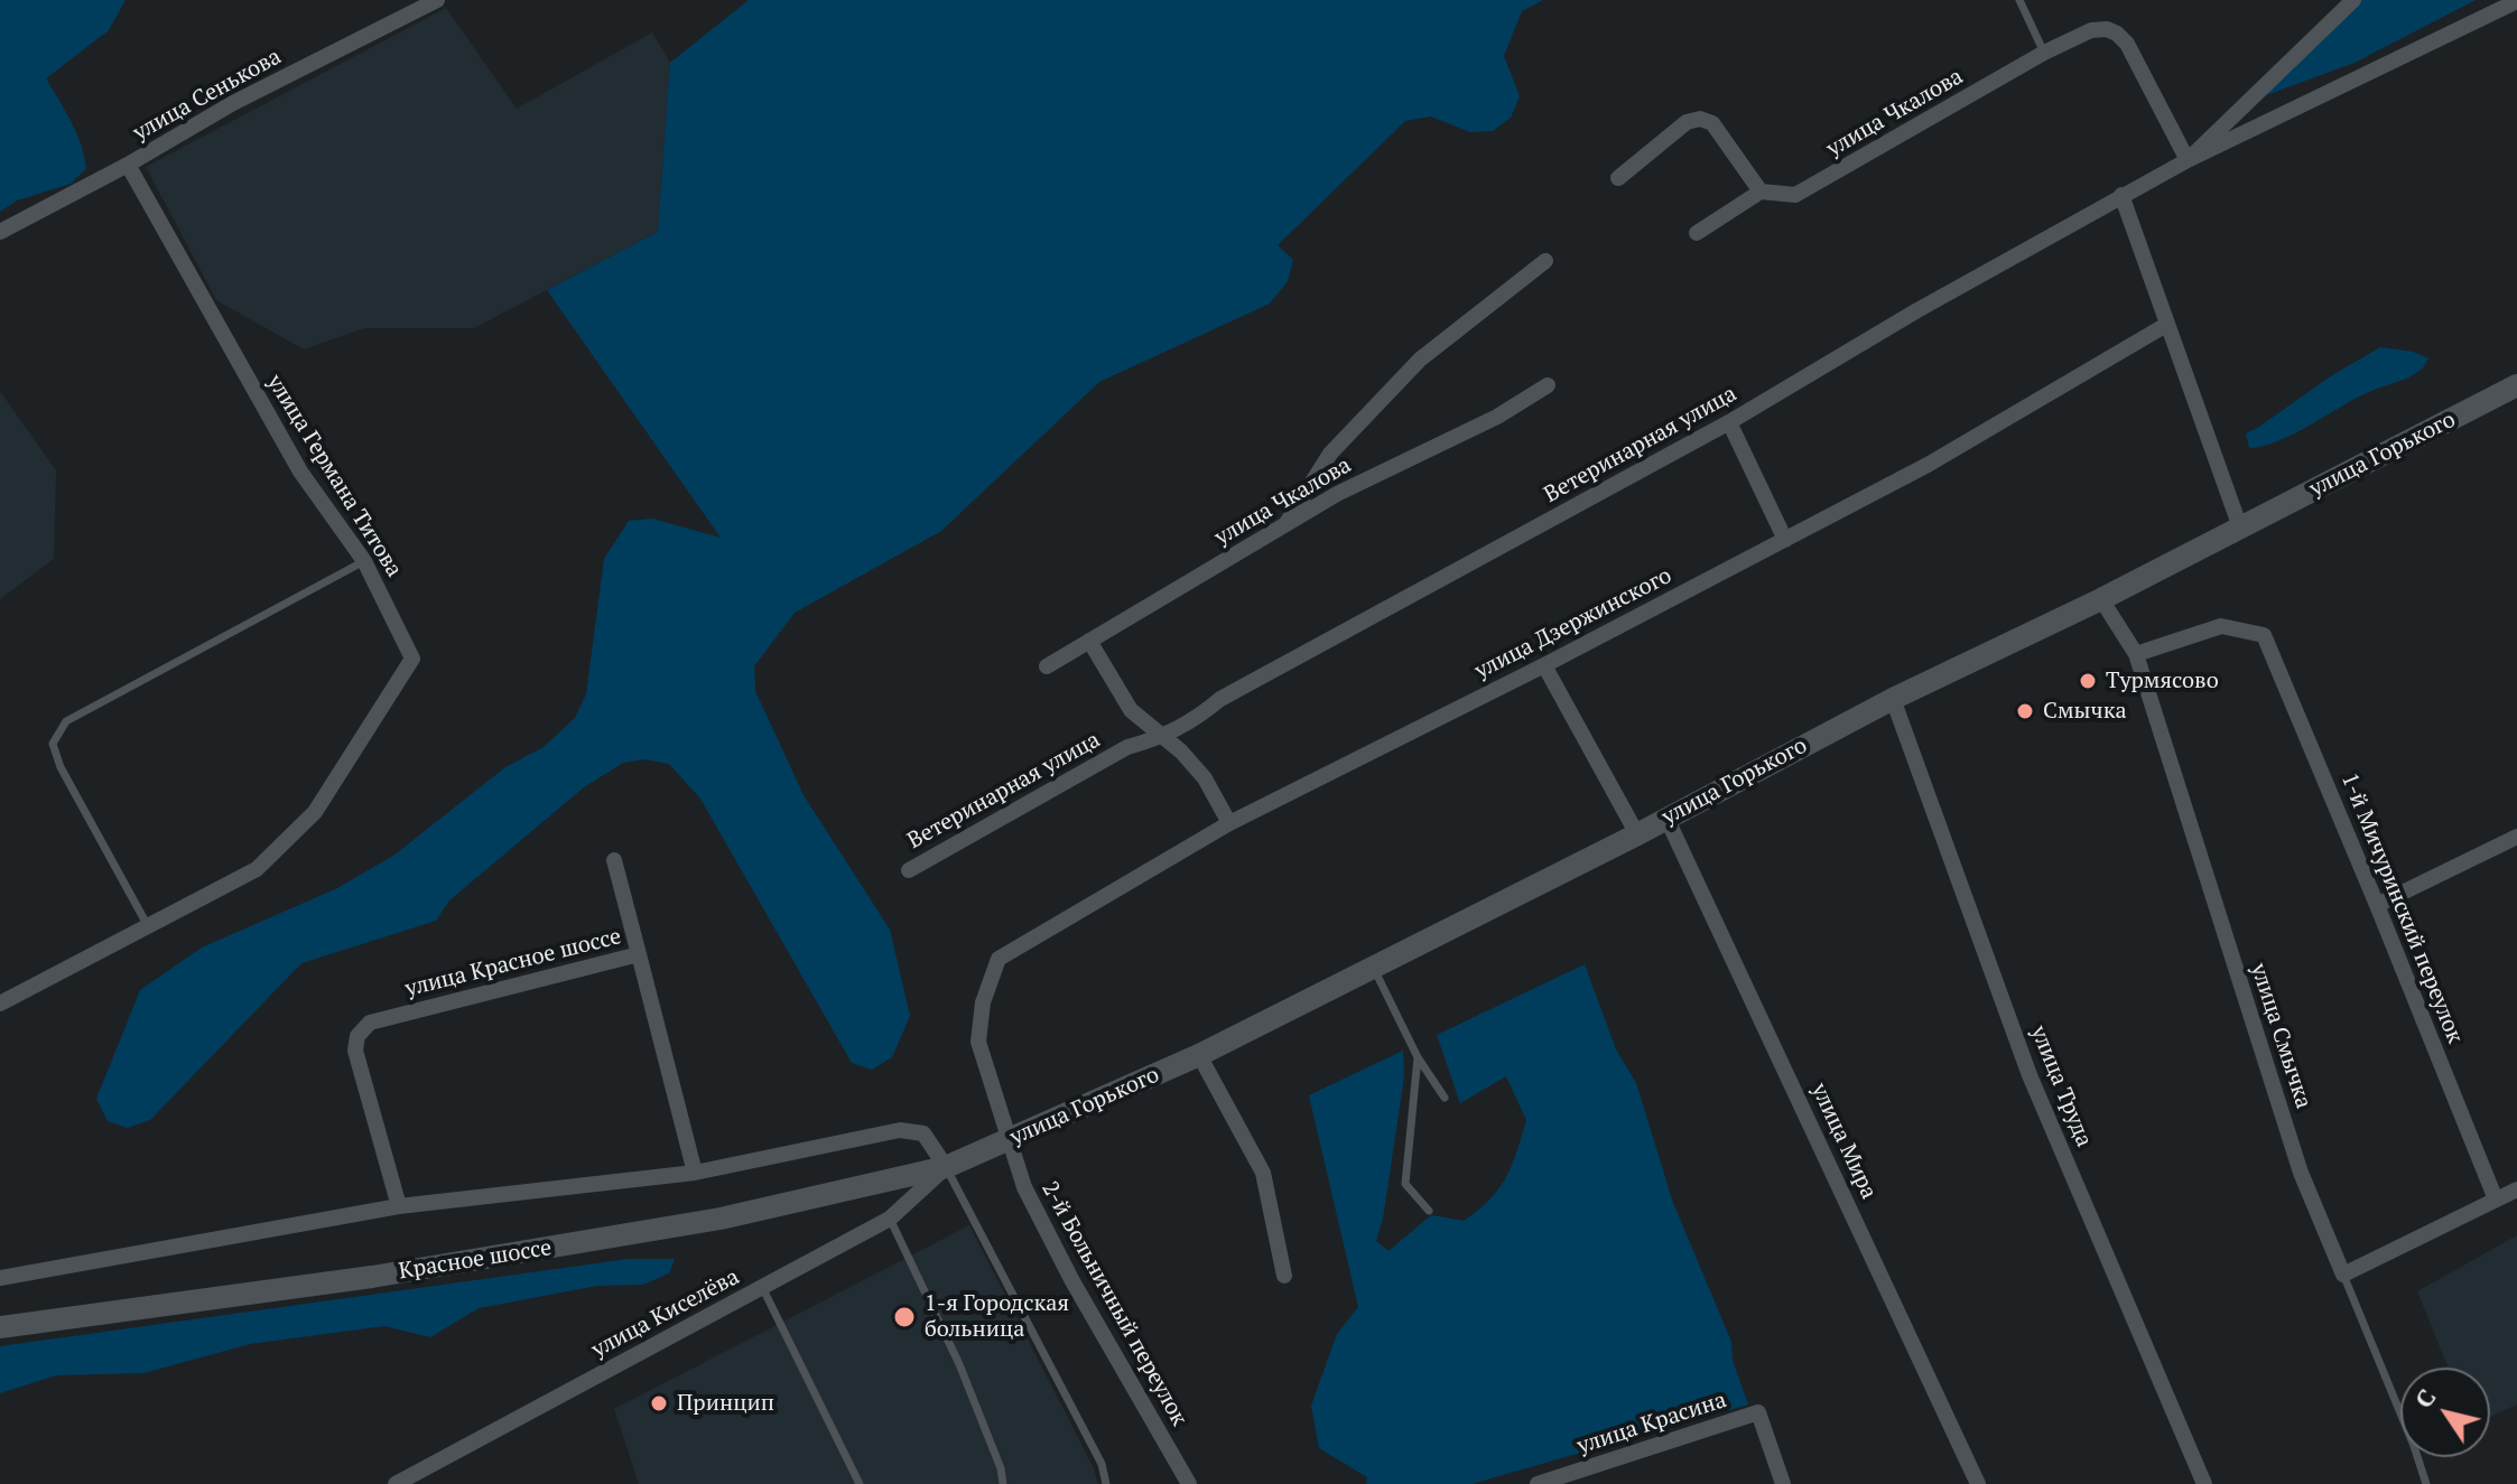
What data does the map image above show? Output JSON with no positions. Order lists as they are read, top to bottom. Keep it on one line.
{"streets":{"main road":["улица Горького","Красное шоссе"],"street":["улица Сенькова","улица Чкалова","Ветеринарная улица","улица Германа Титова","улица Дзержинского","1-й Мичуринский переулок","улица Красное шоссе","улица Смычка","улица Труда","улица Мира","2-й Больничный переулок","улица Киселёва","улица Красина"]},"crossings":[["улица Сенькова","улица Германа Титова"],["улица Чкалова","Ветеринарная улица"],["улица Горького","улица Смычка"],["улица Горького","улица Труда"],["улица Горького","улица Мира"],["улица Горького","Красное шоссе"],["улица Горького","2-й Больничный переулок"],["улица Горького","улица Киселёва"],["улица Дзержинского","2-й Больничный переулок"],["1-й Мичуринский переулок","улица Смычка"],["Красное шоссе","улица Киселёва"]],"places":["Турмясово","Смычка","1-я Городская больница","Принцип"],"north":"top left"}
